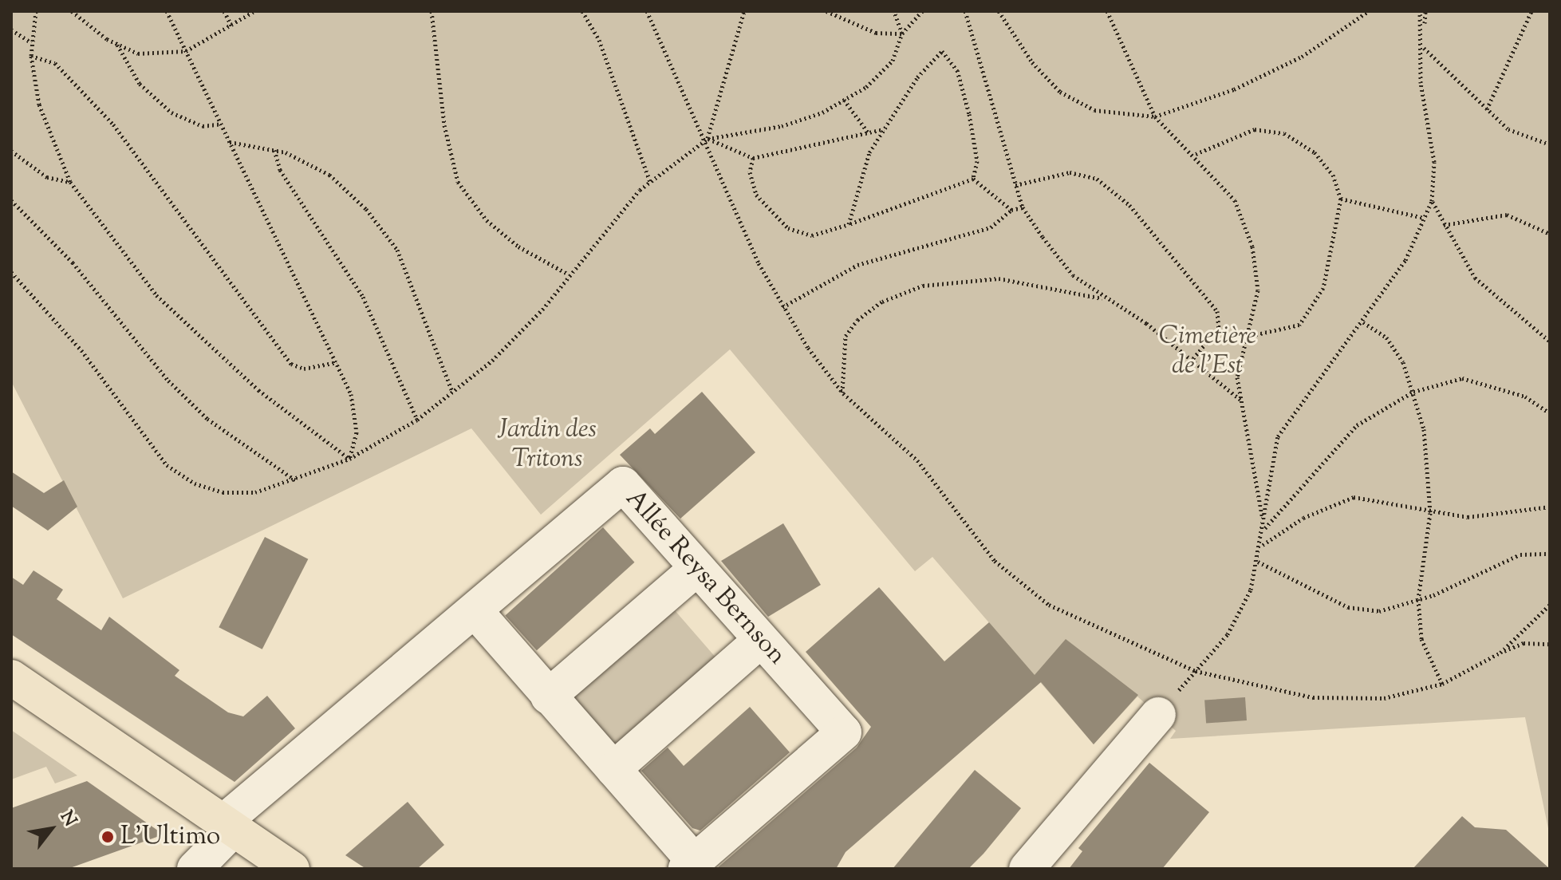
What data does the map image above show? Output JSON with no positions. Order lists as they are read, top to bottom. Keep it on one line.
{"streets":{"street":["Allée Reysa Bernson"]},"parks":["Cimetière de l'Est","Jardin des Tritons"],"places":["L'Ultimo"],"north":"top right"}
